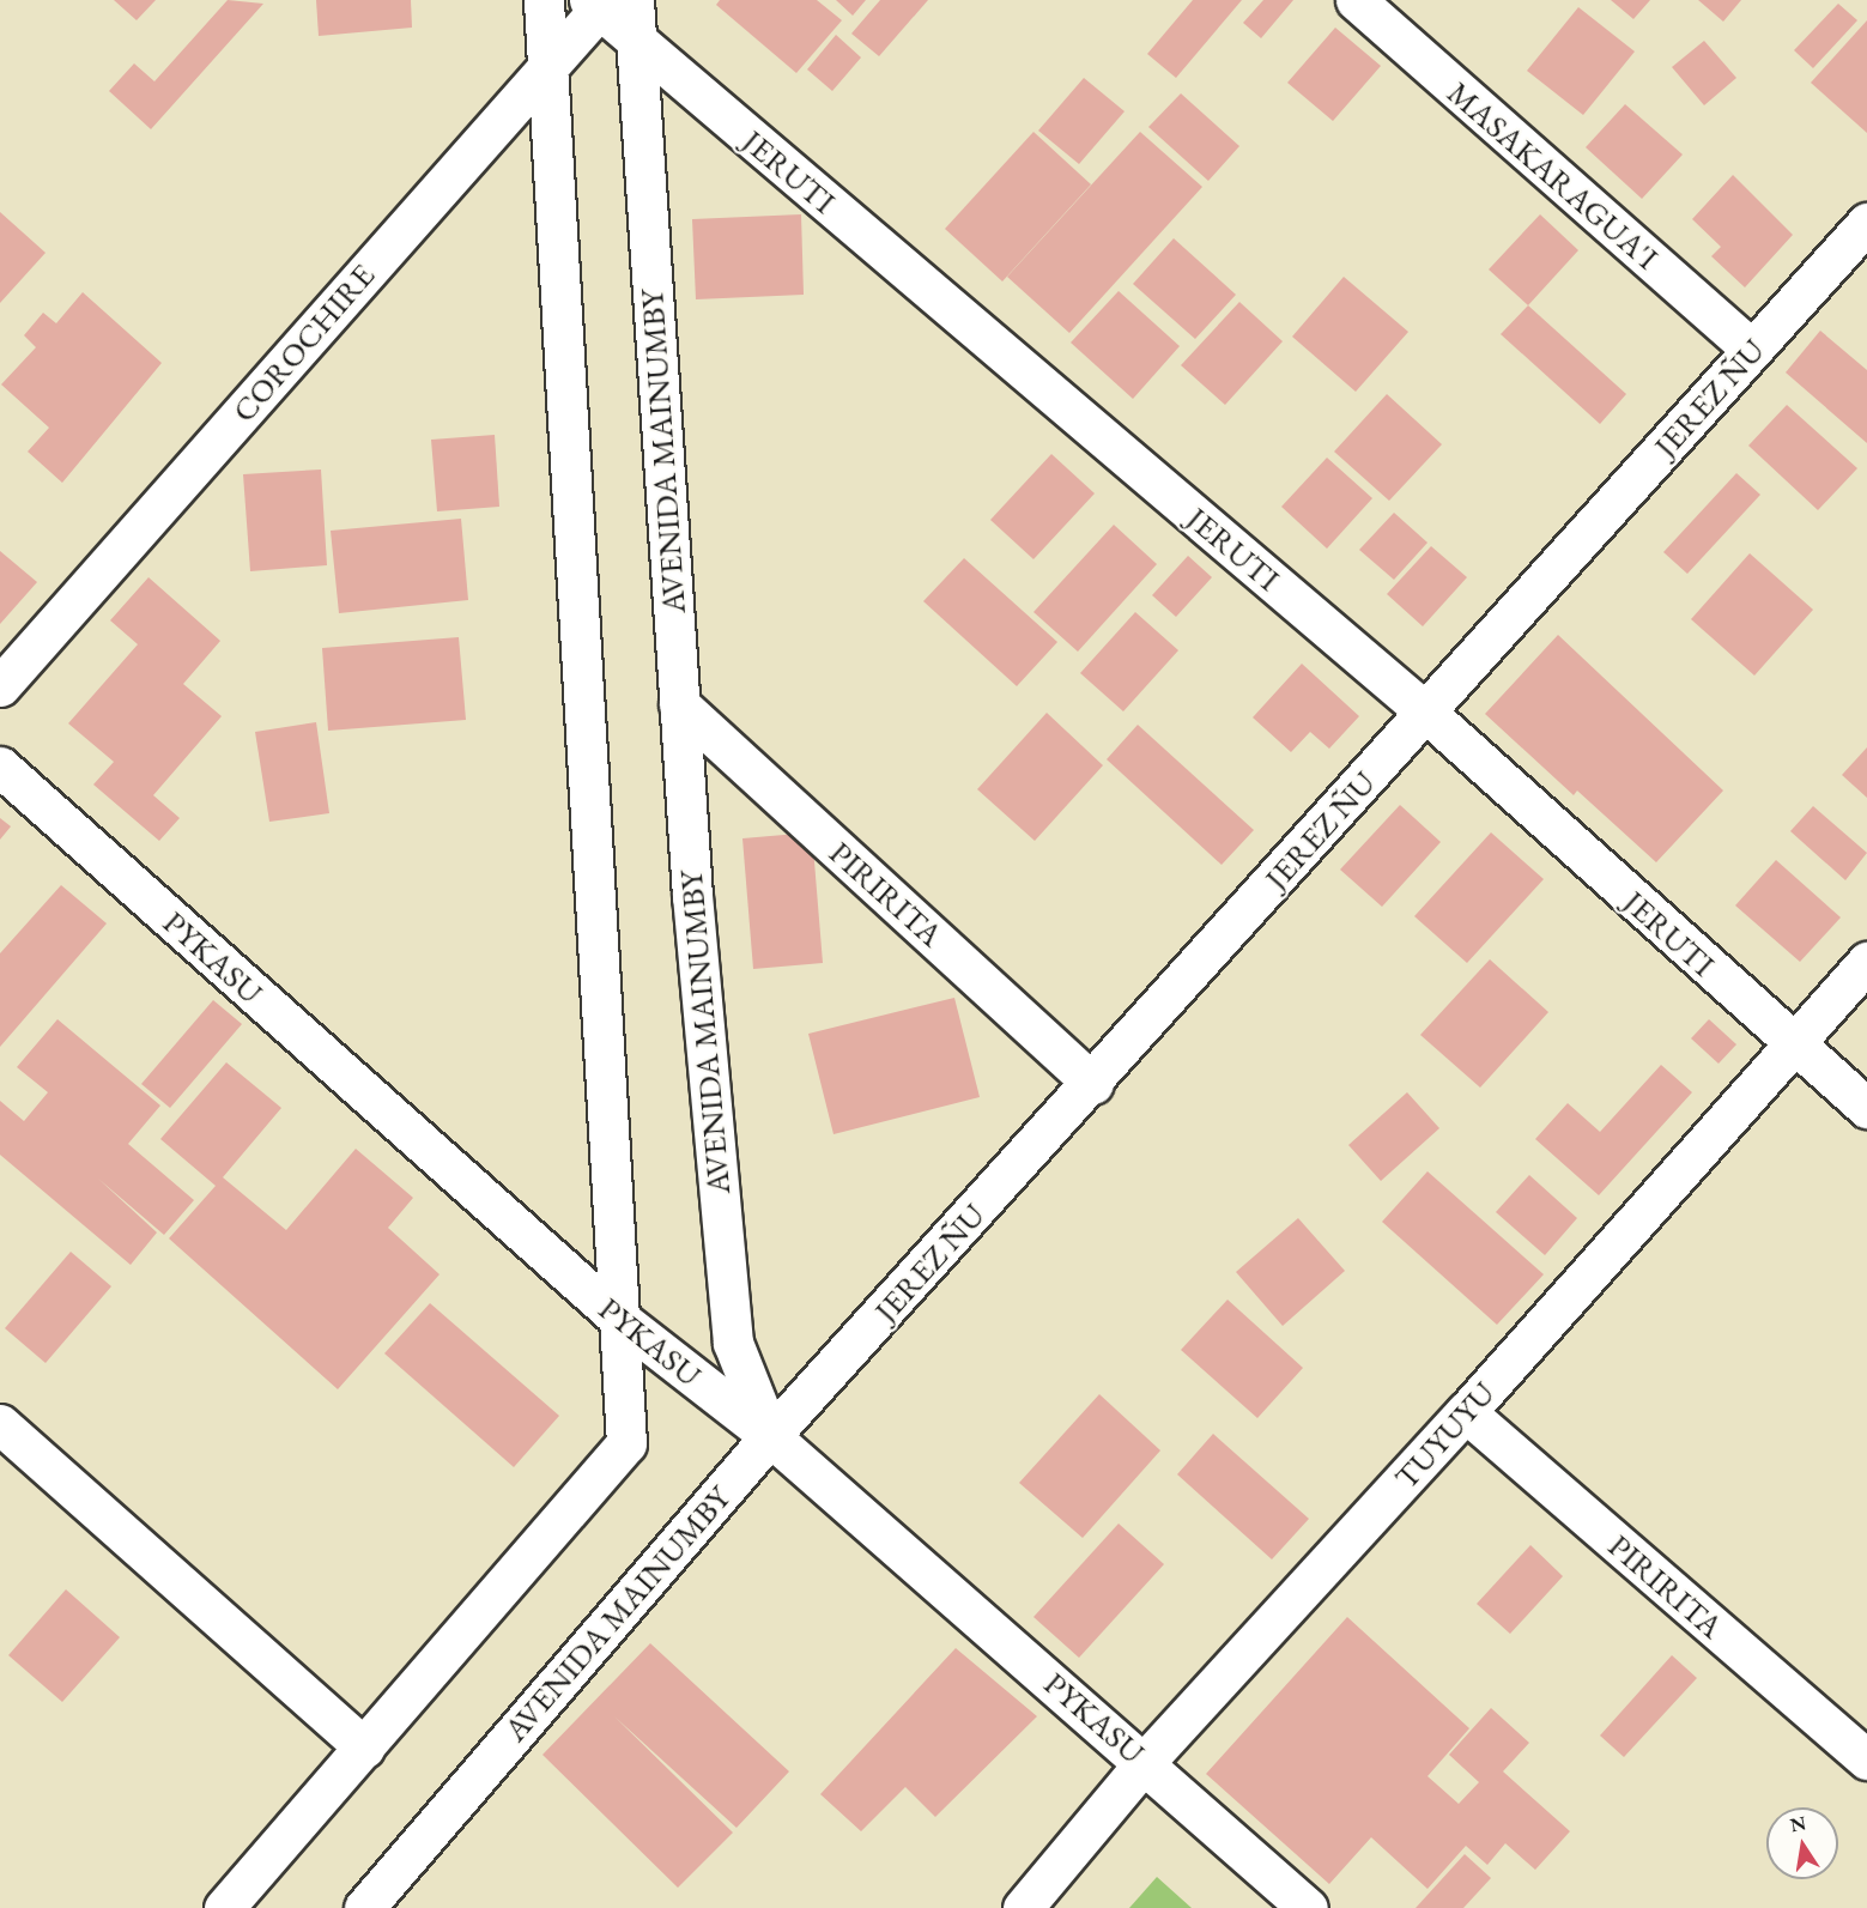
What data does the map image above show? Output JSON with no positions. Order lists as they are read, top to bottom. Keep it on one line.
{"streets":{"street":["JERUTI","MASAKARAGUA'I","COROCHIRE","JEREZ ÑU","AVENIDA MAINUMBY","PIRIRITA","PYKASU","TUYUYU"]},"crossings":[["JERUTI","JEREZ ÑU"],["JERUTI","AVENIDA MAINUMBY"],["JERUTI","TUYUYU"],["MASAKARAGUA'I","JEREZ ÑU"],["COROCHIRE","AVENIDA MAINUMBY"],["JEREZ ÑU","AVENIDA MAINUMBY"],["JEREZ ÑU","PIRIRITA"],["JEREZ ÑU","PYKASU"],["AVENIDA MAINUMBY","PIRIRITA"],["AVENIDA MAINUMBY","PYKASU"],["PIRIRITA","TUYUYU"],["PYKASU","TUYUYU"]],"north":"top"}
